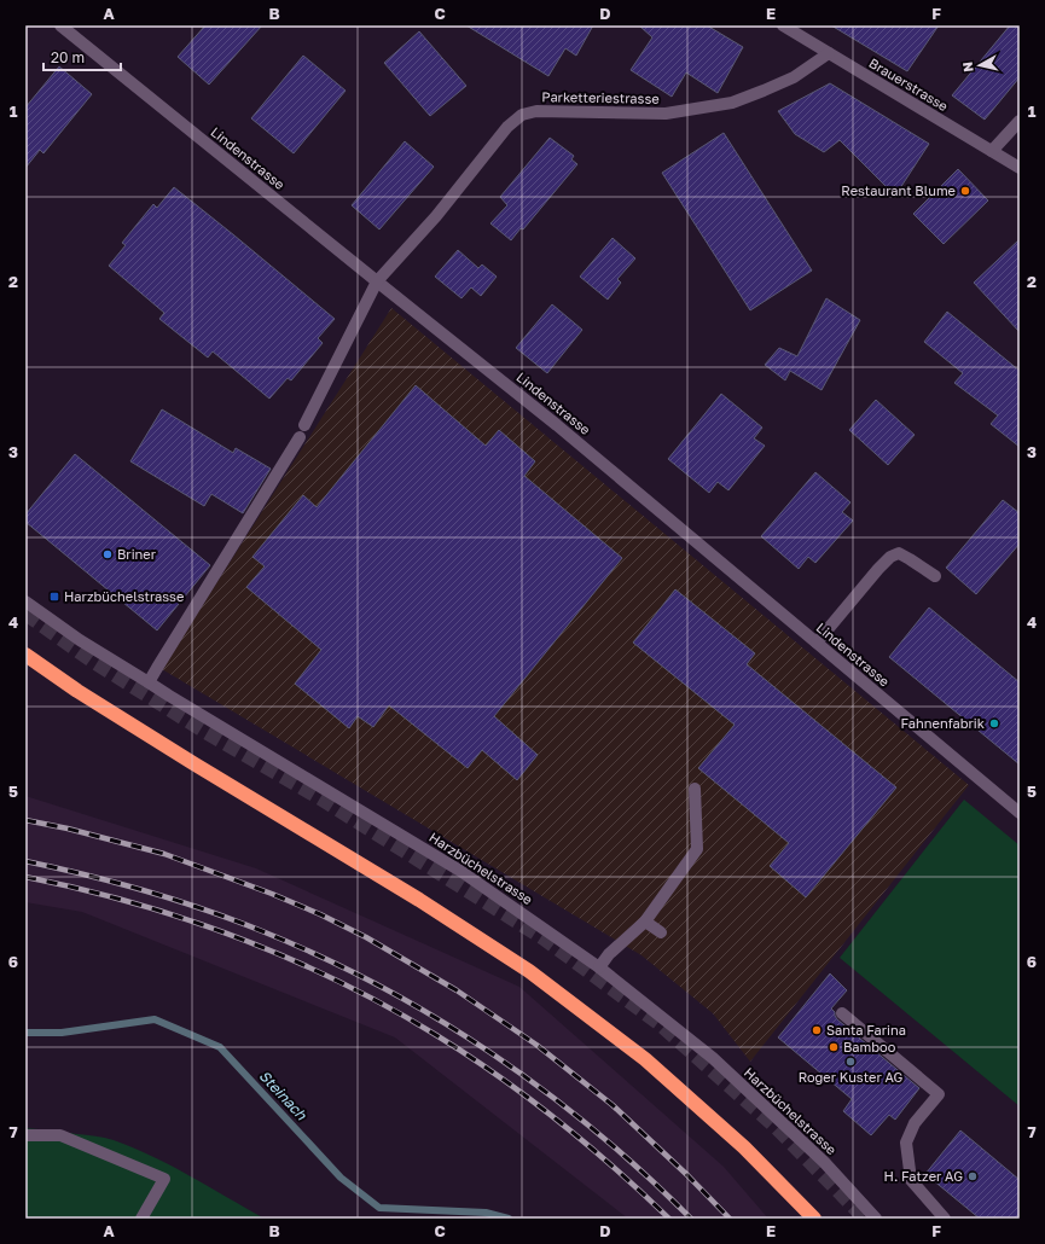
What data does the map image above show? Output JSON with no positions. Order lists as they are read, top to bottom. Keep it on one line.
{"streets":{"street":["Brauerstrasse","Parketteriestrasse","Lindenstrasse","Harzbüchelstrasse"]},"crossings":[["Brauerstrasse","Parketteriestrasse"],["Parketteriestrasse","Lindenstrasse"]],"water":["Steinach"],"places":{"other":["Restaurant Blume","Briner","Fahnenfabrik","Santa Farina","Bamboo","Roger Kuster AG","H. Fatzer AG"],"transit":["Harzbüchelstrasse"]},"scale_bar":"20 m","north":"left","grid":{"columns":["A","B","C","D","E","F"],"rows":["1","2","3","4","5","6","7"]}}
